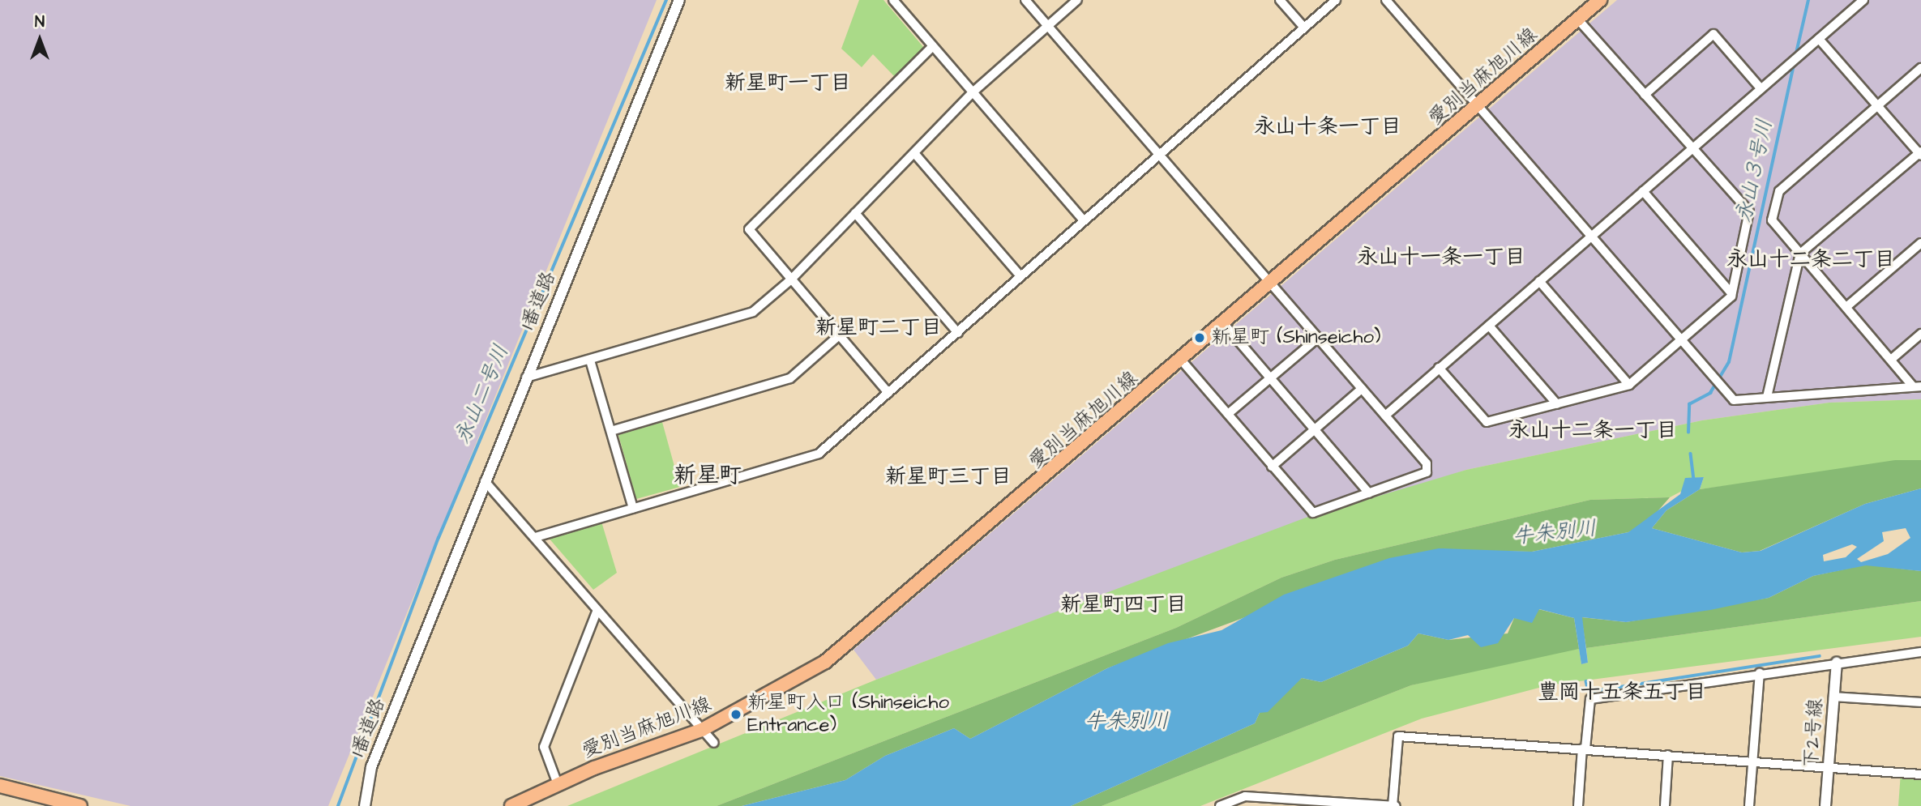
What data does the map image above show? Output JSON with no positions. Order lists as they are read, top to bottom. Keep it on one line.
{"streets":{"main road":["愛別当麻旭川線"],"street":["1番道路","下2号線"]},"districts":["新星町一丁目","永山十条一丁目","永山十一条一丁目","永山十二条二丁目","新星町二丁目","永山十二条一丁目","新星町","新星町三丁目","新星町四丁目","豊岡十五条五丁目"],"water":["永山３号川","永山二号川","牛朱別川"],"places":["新星町 (Shinseicho)","新星町入口 (Shinseicho Entrance)"],"north":"top"}
